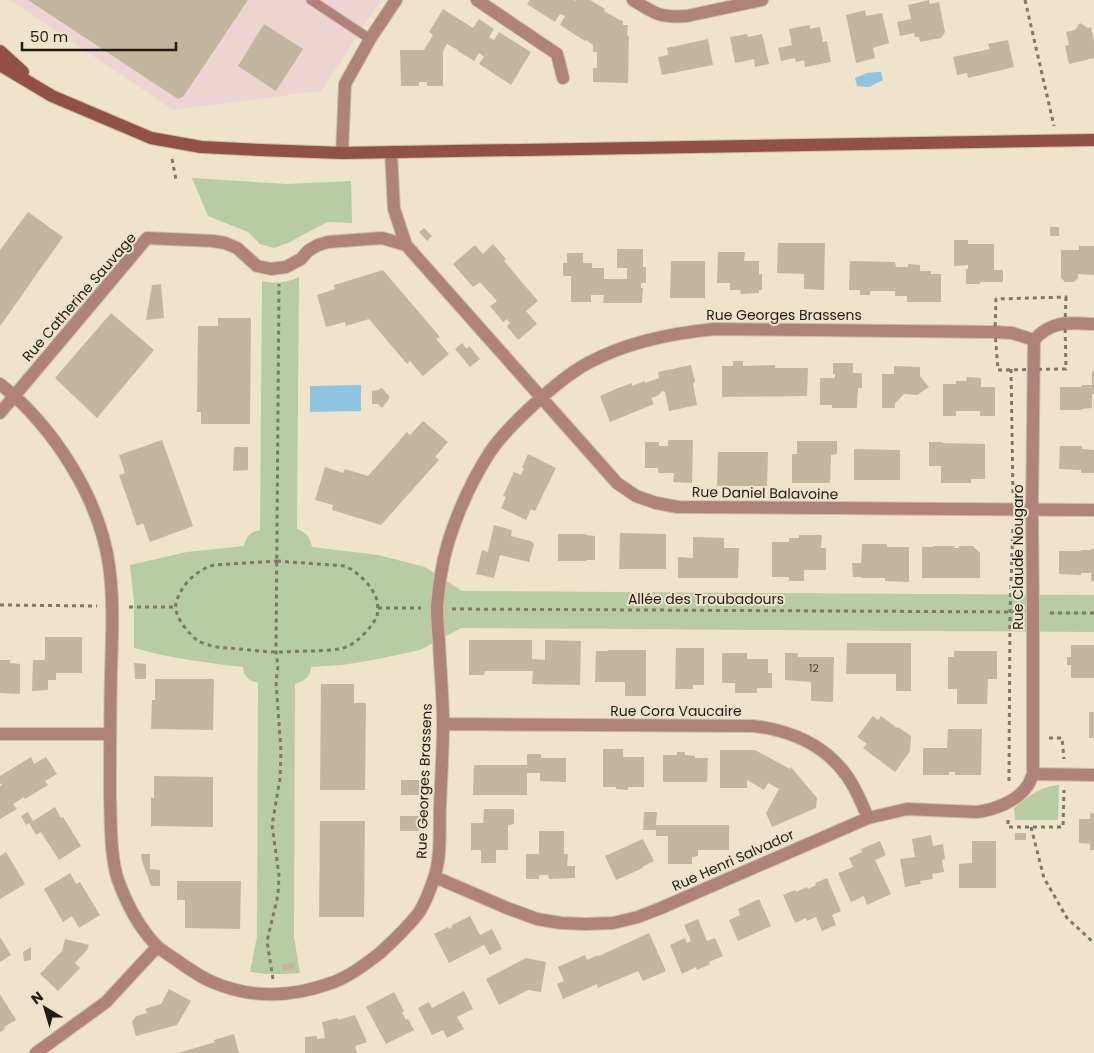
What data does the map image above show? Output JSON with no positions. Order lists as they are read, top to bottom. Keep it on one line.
{"streets":{"street":["Rue Catherine Sauvage","Rue Georges Brassens","Rue Daniel Balavoine","Rue Claude Nougaro","Rue Cora Vaucaire","Rue Henri Salvador"],"path":["Allée des Troubadours"]},"crossings":[["Rue Catherine Sauvage","Rue Georges Brassens"],["Rue Georges Brassens","Rue Daniel Balavoine"],["Rue Georges Brassens","Rue Claude Nougaro"],["Rue Georges Brassens","Allée des Troubadours"],["Rue Georges Brassens","Rue Cora Vaucaire"],["Rue Georges Brassens","Rue Henri Salvador"],["Rue Daniel Balavoine","Rue Claude Nougaro"],["Rue Claude Nougaro","Allée des Troubadours"],["Rue Claude Nougaro","Rue Henri Salvador"],["Rue Cora Vaucaire","Rue Henri Salvador"]],"house_numbers":["12"],"scale_bar":"50 m","north":"top left"}
